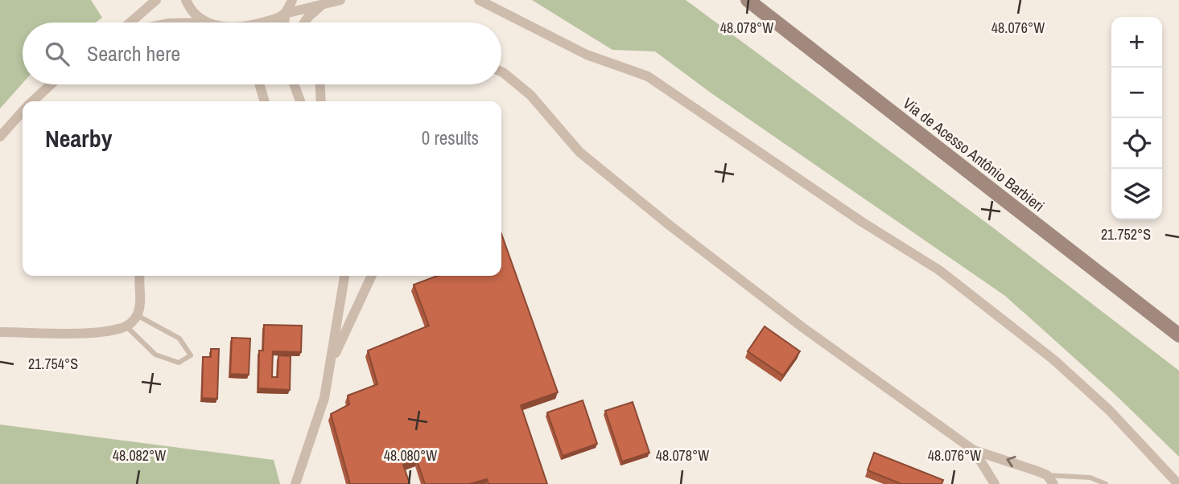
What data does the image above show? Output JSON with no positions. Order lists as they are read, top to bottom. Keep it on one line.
{"streets":{"main road":["Via de Acesso Antônio Barbieri"]},"page":{"map_buttons":["+","−"],"search":"Search here","heading":["Nearby","0 results"]},"coordinates":["48.078°W","48.076°W","21.752°S","21.754°S","48.082°W","48.080°W"]}
